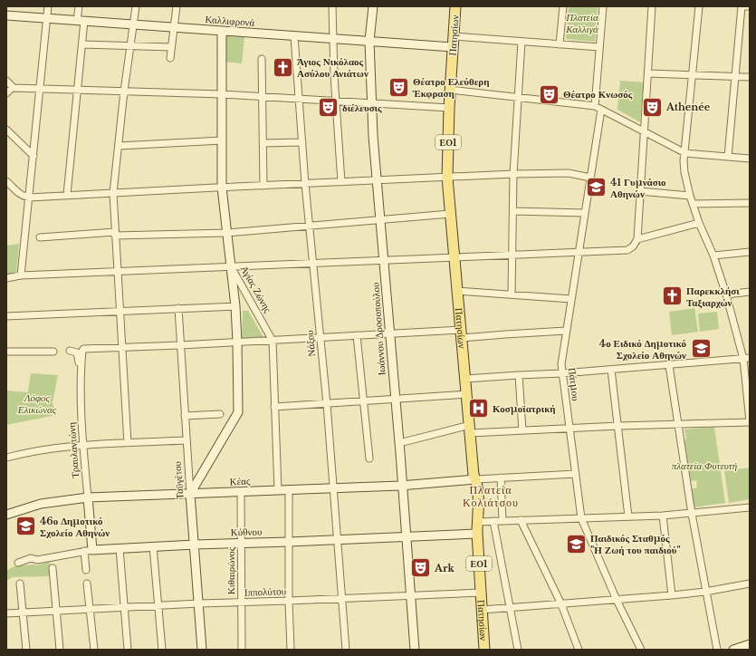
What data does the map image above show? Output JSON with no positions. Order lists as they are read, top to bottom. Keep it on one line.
{"streets":{"main road":["Πατησίων","ΕΟ1"],"street":["Καλλιφρονά","Αγίας Ζώνης","Ιωάννου Δροσοπούλου","Νάξου","Πάτμου","Τραυλαντώνη","Ταϋγέτου","Κέας","Κύθνου","Κιθαιρώνος","Ιππολύτου"]},"crossings":[["Καλλιφρονά","Πατησίων"],["Καλλιφρονά","Αγίας Ζώνης"],["Καλλιφρονά","Ιωάννου Δροσοπούλου"],["Καλλιφρονά","Νάξου"],["Πατησίων","Κέας"],["Πατησίων","Κύθνου"],["Πατησίων","Ιππολύτου"],["Αγίας Ζώνης","Κέας"],["Ιωάννου Δροσοπούλου","Κέας"],["Ιωάννου Δροσοπούλου","Κύθνου"],["Ιωάννου Δροσοπούλου","Ιππολύτου"],["Νάξου","Κέας"],["Νάξου","Κύθνου"],["Νάξου","Ιππολύτου"],["Τραυλαντώνη","Κέας"],["Τραυλαντώνη","Κύθνου"],["Ταϋγέτου","Κέας"],["Ταϋγέτου","Κύθνου"],["Ταϋγέτου","Ιππολύτου"],["Κέας","Κιθαιρώνος"],["Κύθνου","Κιθαιρώνος"],["Κιθαιρώνος","Ιππολύτου"]],"districts":["Πλατεία Κολιάτσου"],"parks":["Πλατεία Καλλιγά","Λόφος Ελικώνας","πλατεία Φυτευτή"],"places":{"church":["Άγιος Νικόλαος Ασύλου Ανιάτων","Παρεκκλήσι Ταξιαρχών"],"theatre":["Θέατρο Ελεύθερη Έκφραση","Θέατρο Κνωσός","Athenée","διέλευσις","Ark"],"school or university":["41 Γυμνάσιο Αθηνών","4ο Ειδικό Δημοτικό Σχολείο Αθηνών","46ο Δημοτικό Σχολείο Αθηνών","Παιδικός Σταθμός \"Η Ζωή του παιδιού\""],"hospital":["Κοσμοϊατρική"]}}
